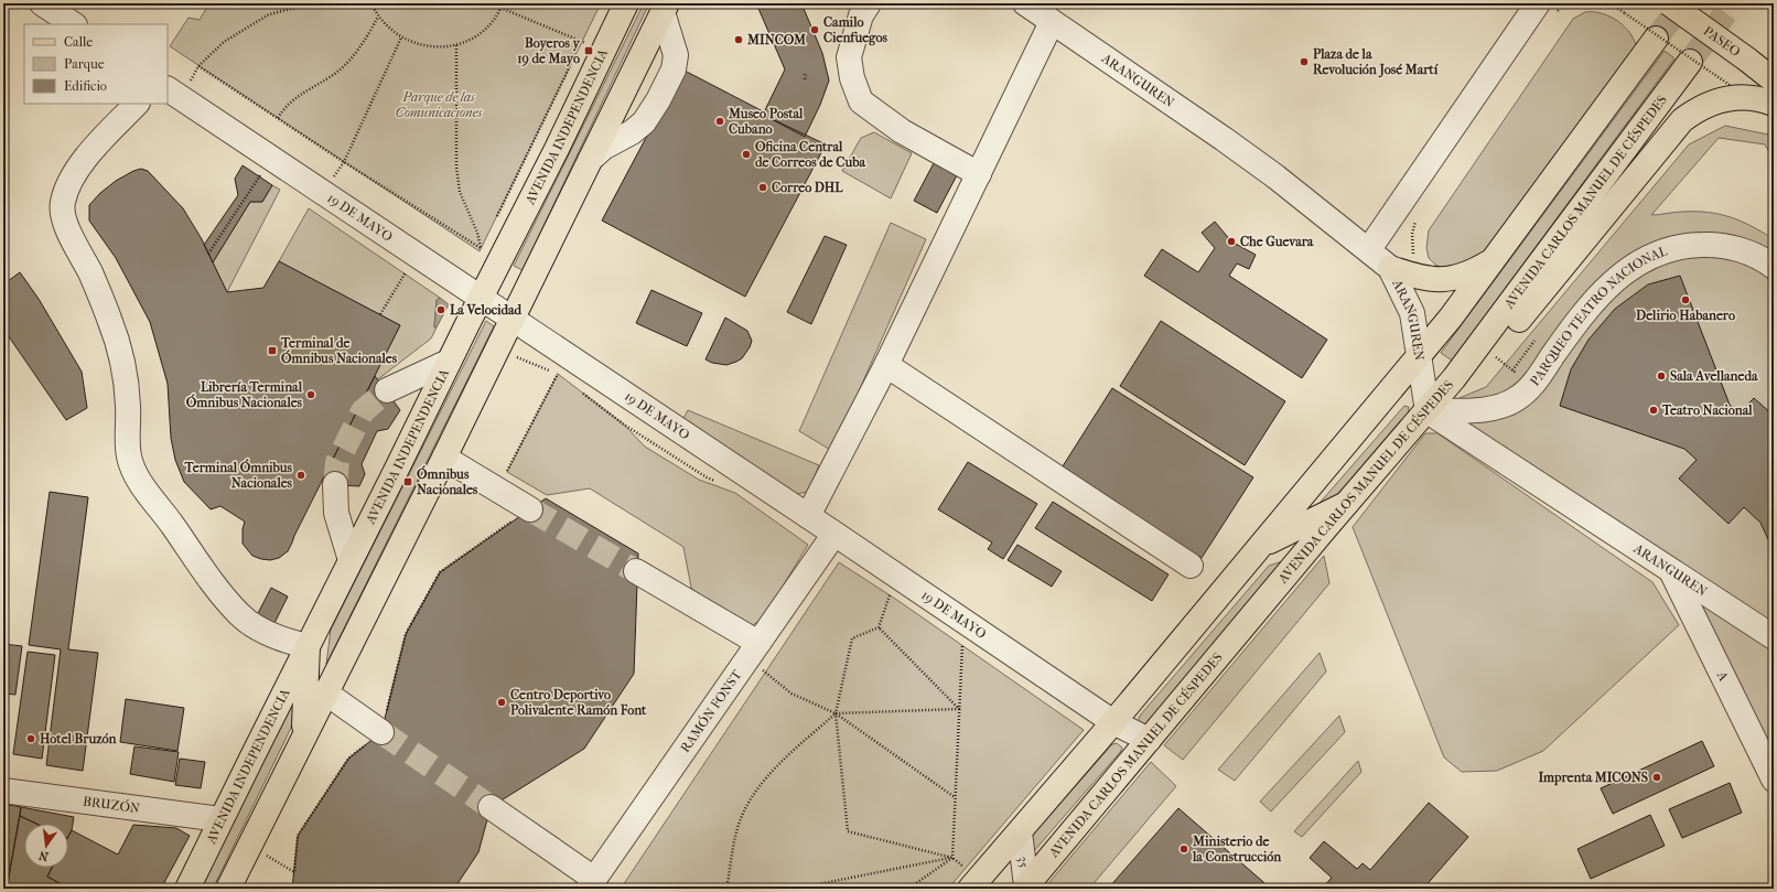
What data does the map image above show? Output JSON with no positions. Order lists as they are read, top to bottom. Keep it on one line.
{"streets":{"main road":["PASEO","AVENIDA INDEPENDENCIA","AVENIDA CARLOS MANUEL DE CÉSPEDES"],"street":["ARANGUREN","19 DE MAYO","PARQUEO TEATRO NACIONAL","A","RAMÓN FONST","BRUZÓN","35"]},"crossings":[["ARANGUREN","AVENIDA CARLOS MANUEL DE CÉSPEDES"],["ARANGUREN","PARQUEO TEATRO NACIONAL"],["ARANGUREN","A"],["AVENIDA INDEPENDENCIA","19 DE MAYO"],["AVENIDA INDEPENDENCIA","BRUZÓN"],["AVENIDA CARLOS MANUEL DE CÉSPEDES","19 DE MAYO"],["AVENIDA CARLOS MANUEL DE CÉSPEDES","PARQUEO TEATRO NACIONAL"],["AVENIDA CARLOS MANUEL DE CÉSPEDES","35"],["19 DE MAYO","RAMÓN FONST"]],"parks":["Parque de las Comunicaciones"],"places":{"other":["Camilo Cienfuegos","MINCOM","Plaza de la Revolución José Martí","Museo Postal Cubano","Oficina Central de Correos de Cuba","Correo DHL","Che Guevara","Delirio Habanero","La Velocidad","Sala Avellaneda","Librería Terminal Ómnibus Nacionales","Teatro Nacional","Terminal Ómnibus Nacionales","Centro Deportivo Polivalente Ramón Font","Hotel Bruzón","Imprenta MICONS","Ministerio de la Construcción"],"transit":["Boyeros y 19 de Mayo","Terminal de Ómnibus Nacionales","Ómnibus Nacionales"]},"house_numbers":["2"],"legend":["Calle","Parque","Edificio"],"north":"bottom"}
